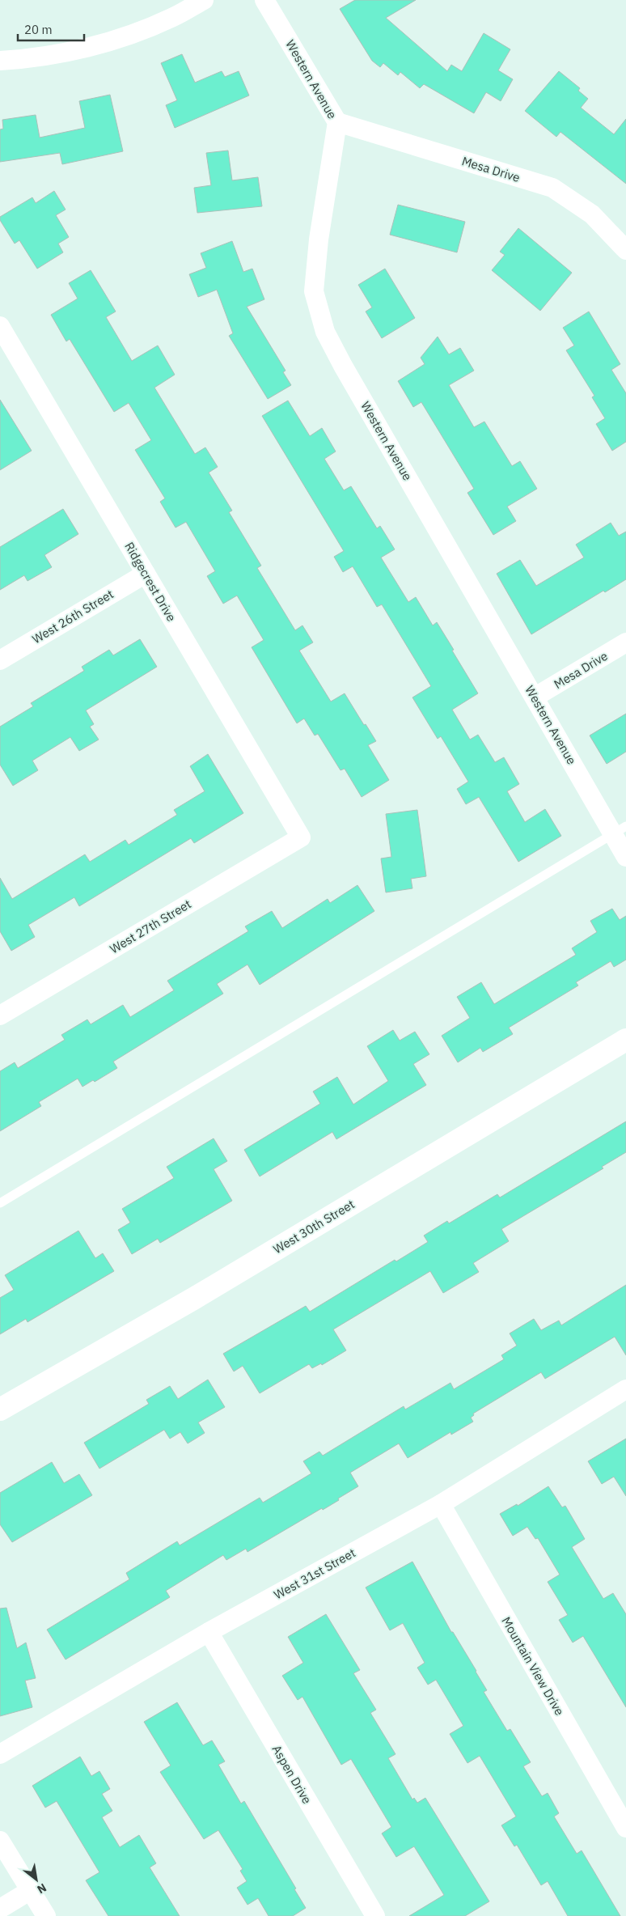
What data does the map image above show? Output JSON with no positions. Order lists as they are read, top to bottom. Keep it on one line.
{"streets":{"main road":["West 30th Street"],"street":["Western Avenue","Mesa Drive","Ridgecrest Drive","West 26th Street","West 27th Street","West 31st Street","Mountain View Drive","Aspen Drive"]},"crossings":[["Western Avenue","Mesa Drive"],["Ridgecrest Drive","West 26th Street"],["Ridgecrest Drive","West 27th Street"],["West 31st Street","Mountain View Drive"],["West 31st Street","Aspen Drive"]],"scale_bar":"20 m","north":"bottom right"}
